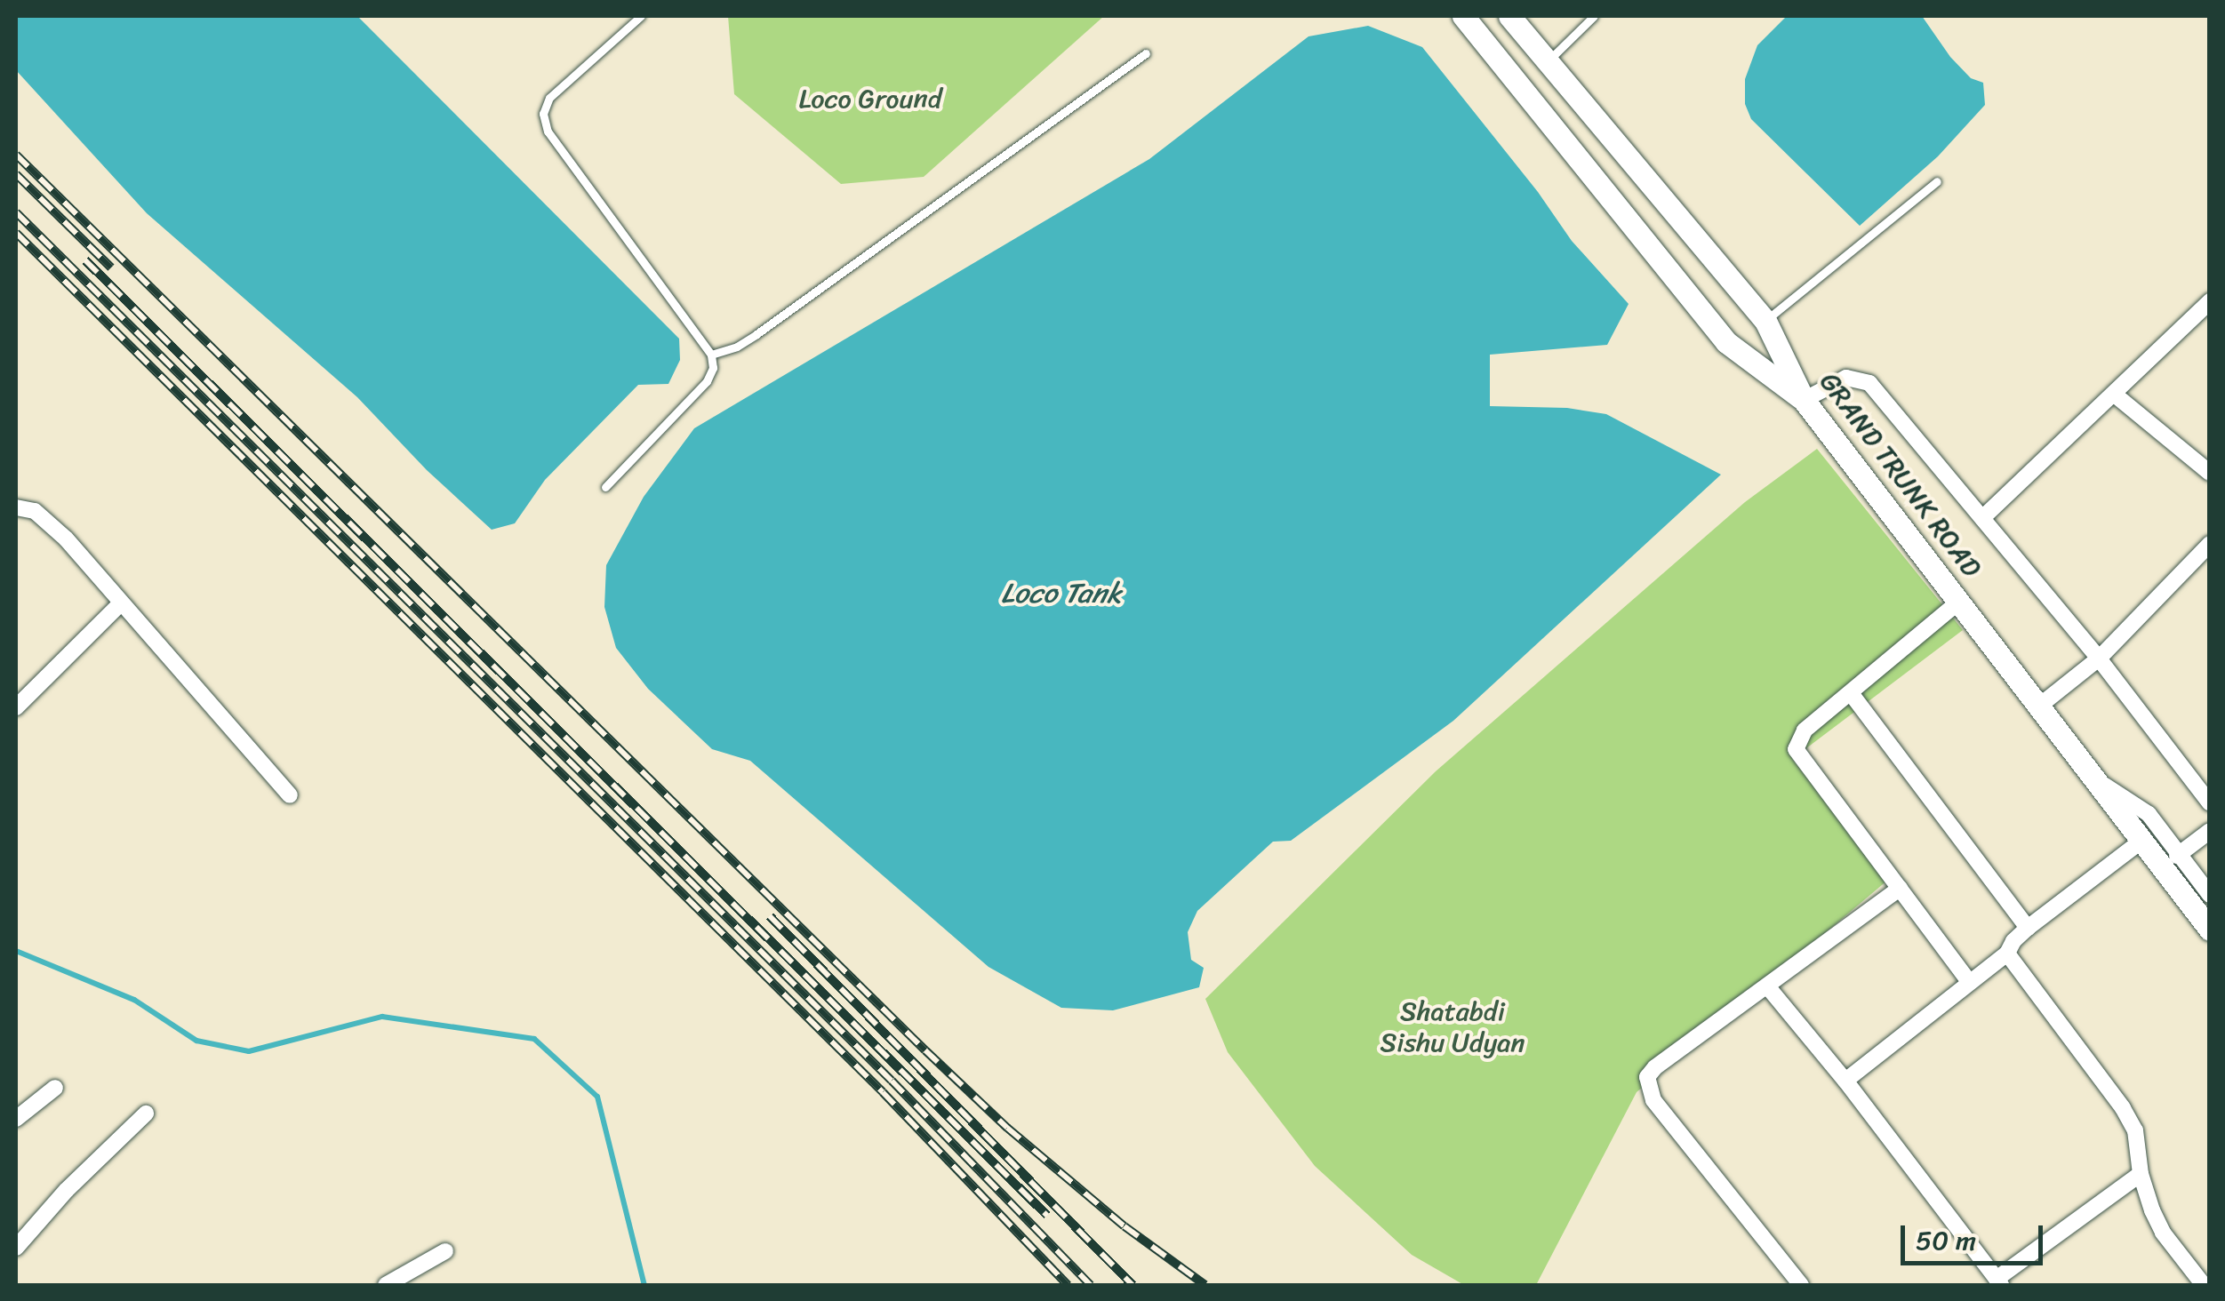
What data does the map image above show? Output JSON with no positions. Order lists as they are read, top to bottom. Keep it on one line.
{"streets":{"main road":["GRAND TRUNK ROAD"]},"water":["Loco Tank"],"parks":["Loco Ground","Shatabdi Sishu Udyan"],"scale_bar":"50 m"}
